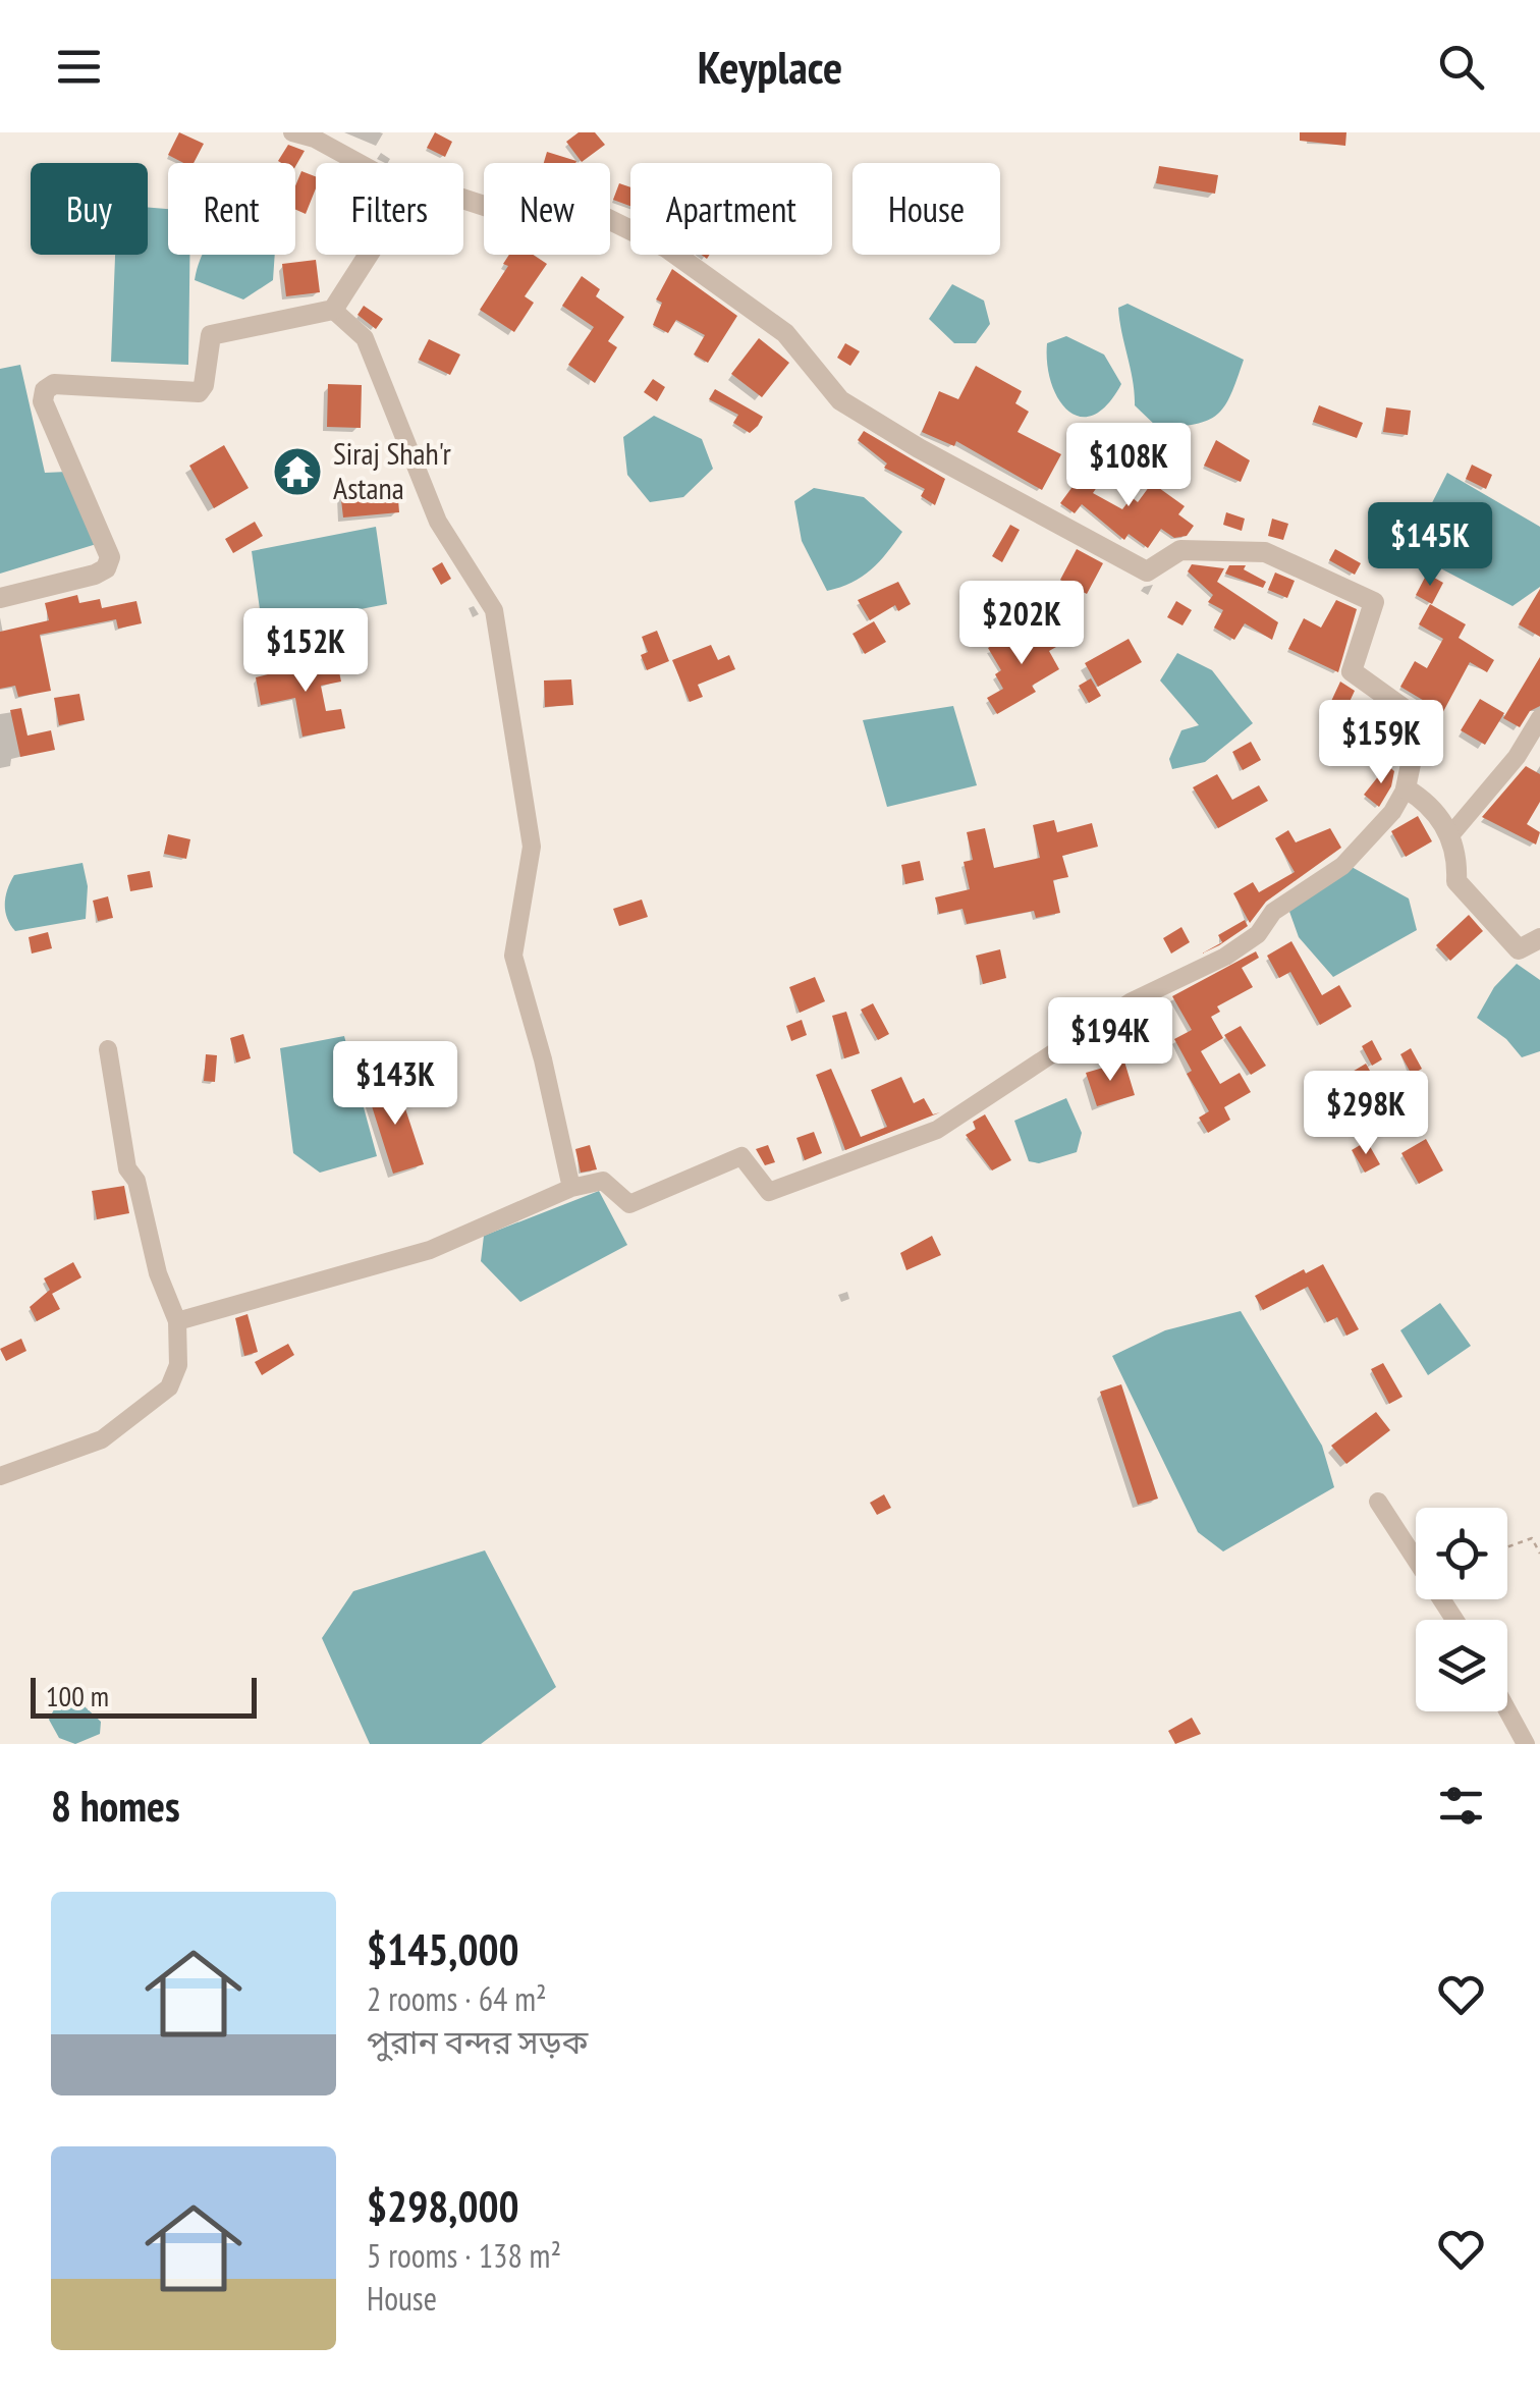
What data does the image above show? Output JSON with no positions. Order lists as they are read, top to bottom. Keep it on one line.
{"places":{"temple":["Siraj Shah'r Astana"]},"scale_bar":"100 m","page":{"header":"Keyplace","chip":["Buy","Rent","Filters","New","Apartment","House"],"price":["$108K","$145K","$202K","$152K","$159K","$194K","$143K","$298K"],"scale":"100 m","heading":"8 homes","list":[{"name":"$145,000","note":"2 rooms · 64 m² · পুরান বন্দর সড়ক"},{"name":"$298,000","note":"5 rooms · 138 m² · House"}]}}
